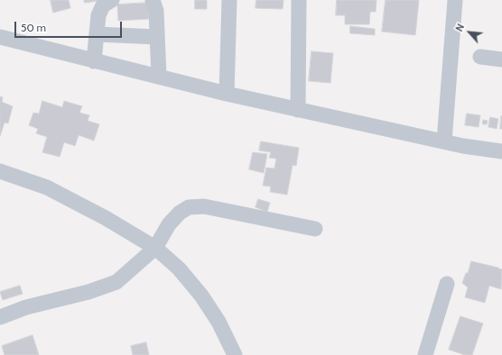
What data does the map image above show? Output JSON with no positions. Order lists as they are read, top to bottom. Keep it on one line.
{"scale_bar":"50 m","north":"top left"}
